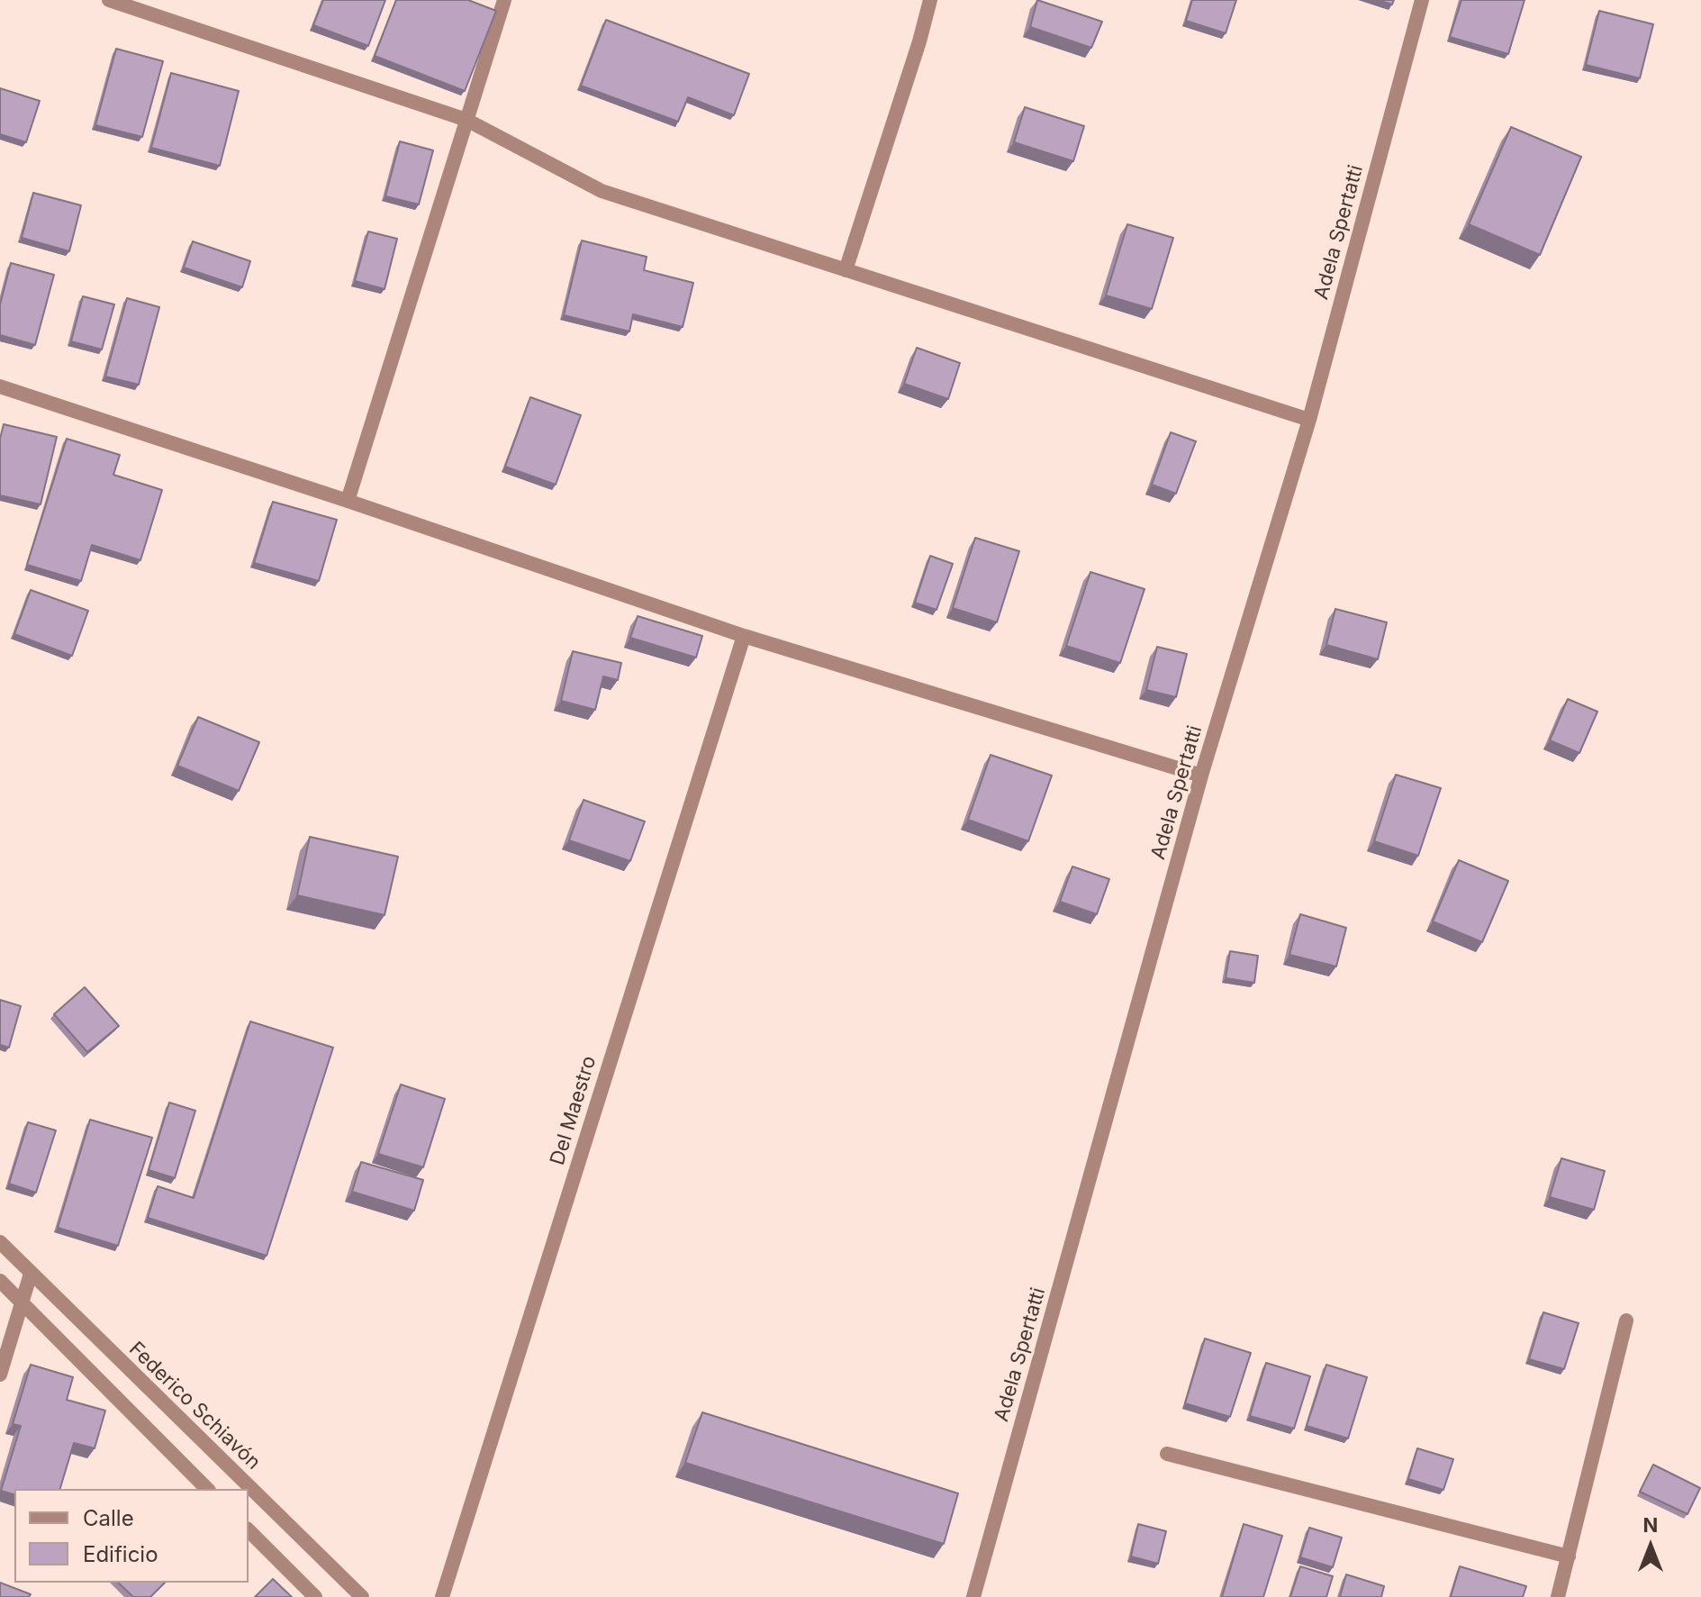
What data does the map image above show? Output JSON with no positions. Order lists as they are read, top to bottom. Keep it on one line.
{"streets":{"street":["Adela Spertatti","Del Maestro","Federico Schiavón"]},"legend":["Calle","Edificio"],"north":"top"}
